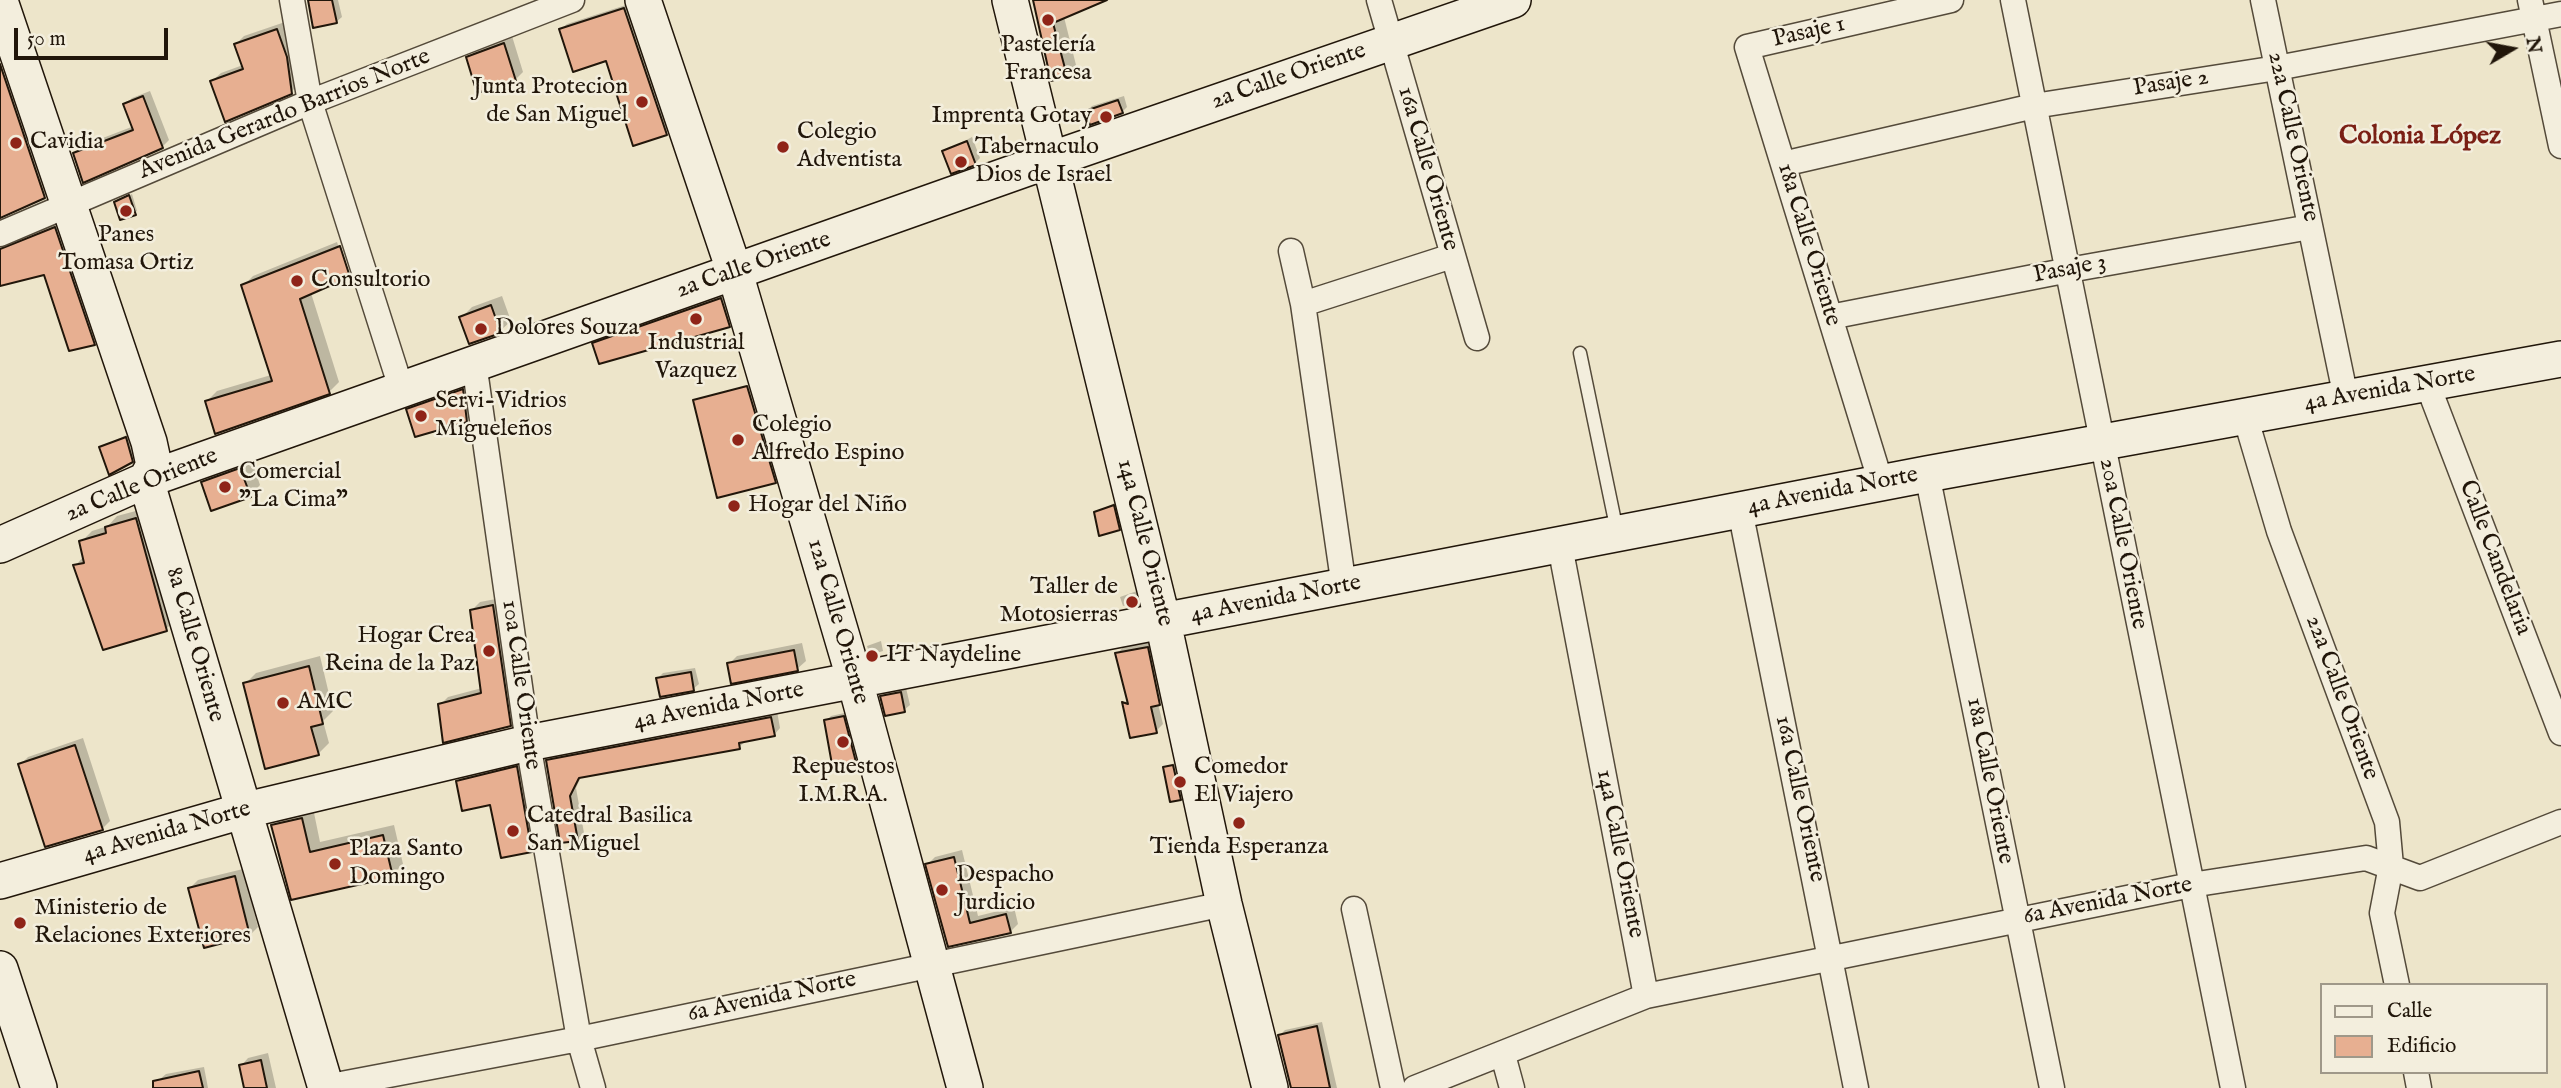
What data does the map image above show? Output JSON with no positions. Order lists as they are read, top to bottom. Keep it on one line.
{"streets":{"main road":["2a Calle Oriente","4a Avenida Norte","14a Calle Oriente","12a Calle Oriente","8a Calle Oriente"],"street":["Pasaje 1","Pasaje 2","Avenida Gerardo Barrios Norte","22a Calle Oriente","16a Calle Oriente","18a Calle Oriente","Pasaje 3","20a Calle Oriente","Calle Candelaria","10a Calle Oriente","6a Avenida Norte"]},"crossings":[["Pasaje 1","18a Calle Oriente"],["2a Calle Oriente","16a Calle Oriente"],["2a Calle Oriente","14a Calle Oriente"],["2a Calle Oriente","12a Calle Oriente"],["2a Calle Oriente","8a Calle Oriente"],["2a Calle Oriente","10a Calle Oriente"],["Pasaje 2","22a Calle Oriente"],["Pasaje 2","18a Calle Oriente"],["Pasaje 2","20a Calle Oriente"],["Avenida Gerardo Barrios Norte","8a Calle Oriente"],["22a Calle Oriente","Pasaje 3"],["22a Calle Oriente","4a Avenida Norte"],["22a Calle Oriente","6a Avenida Norte"],["16a Calle Oriente","4a Avenida Norte"],["16a Calle Oriente","6a Avenida Norte"],["18a Calle Oriente","Pasaje 3"],["18a Calle Oriente","4a Avenida Norte"],["18a Calle Oriente","6a Avenida Norte"],["Pasaje 3","20a Calle Oriente"],["4a Avenida Norte","14a Calle Oriente"],["4a Avenida Norte","20a Calle Oriente"],["4a Avenida Norte","Calle Candelaria"],["4a Avenida Norte","12a Calle Oriente"],["4a Avenida Norte","8a Calle Oriente"],["4a Avenida Norte","10a Calle Oriente"],["14a Calle Oriente","6a Avenida Norte"],["20a Calle Oriente","6a Avenida Norte"],["12a Calle Oriente","6a Avenida Norte"],["8a Calle Oriente","6a Avenida Norte"],["10a Calle Oriente","6a Avenida Norte"]],"districts":["Colonia López"],"places":["Pastelería Francesa","Junta Protecion de San Miguel","Imprenta Gotay","Cavidia","Colegio Adventista","Tabernaculo Dios de Israel","Panes Tomasa Ortiz","Consultorio","Industrial Vazquez","Dolores Souza","Servi-Vidrios Migueleños","Colegio Alfredo Espino","Comercial \"La Cima\"","Hogar del Niño","Taller de Motosierras","Hogar Crea Reina de la Paz","IT Naydeline","AMC","Repuestos I.M.R.A.","Comedor El Viajero","Tienda Esperanza","Catedral Basilica San Miguel","Plaza Santo Domingo","Despacho Jurdicio","Ministerio de Relaciones Exteriores"],"legend":["Calle","Edificio"],"scale_bar":"50 m","north":"right"}
